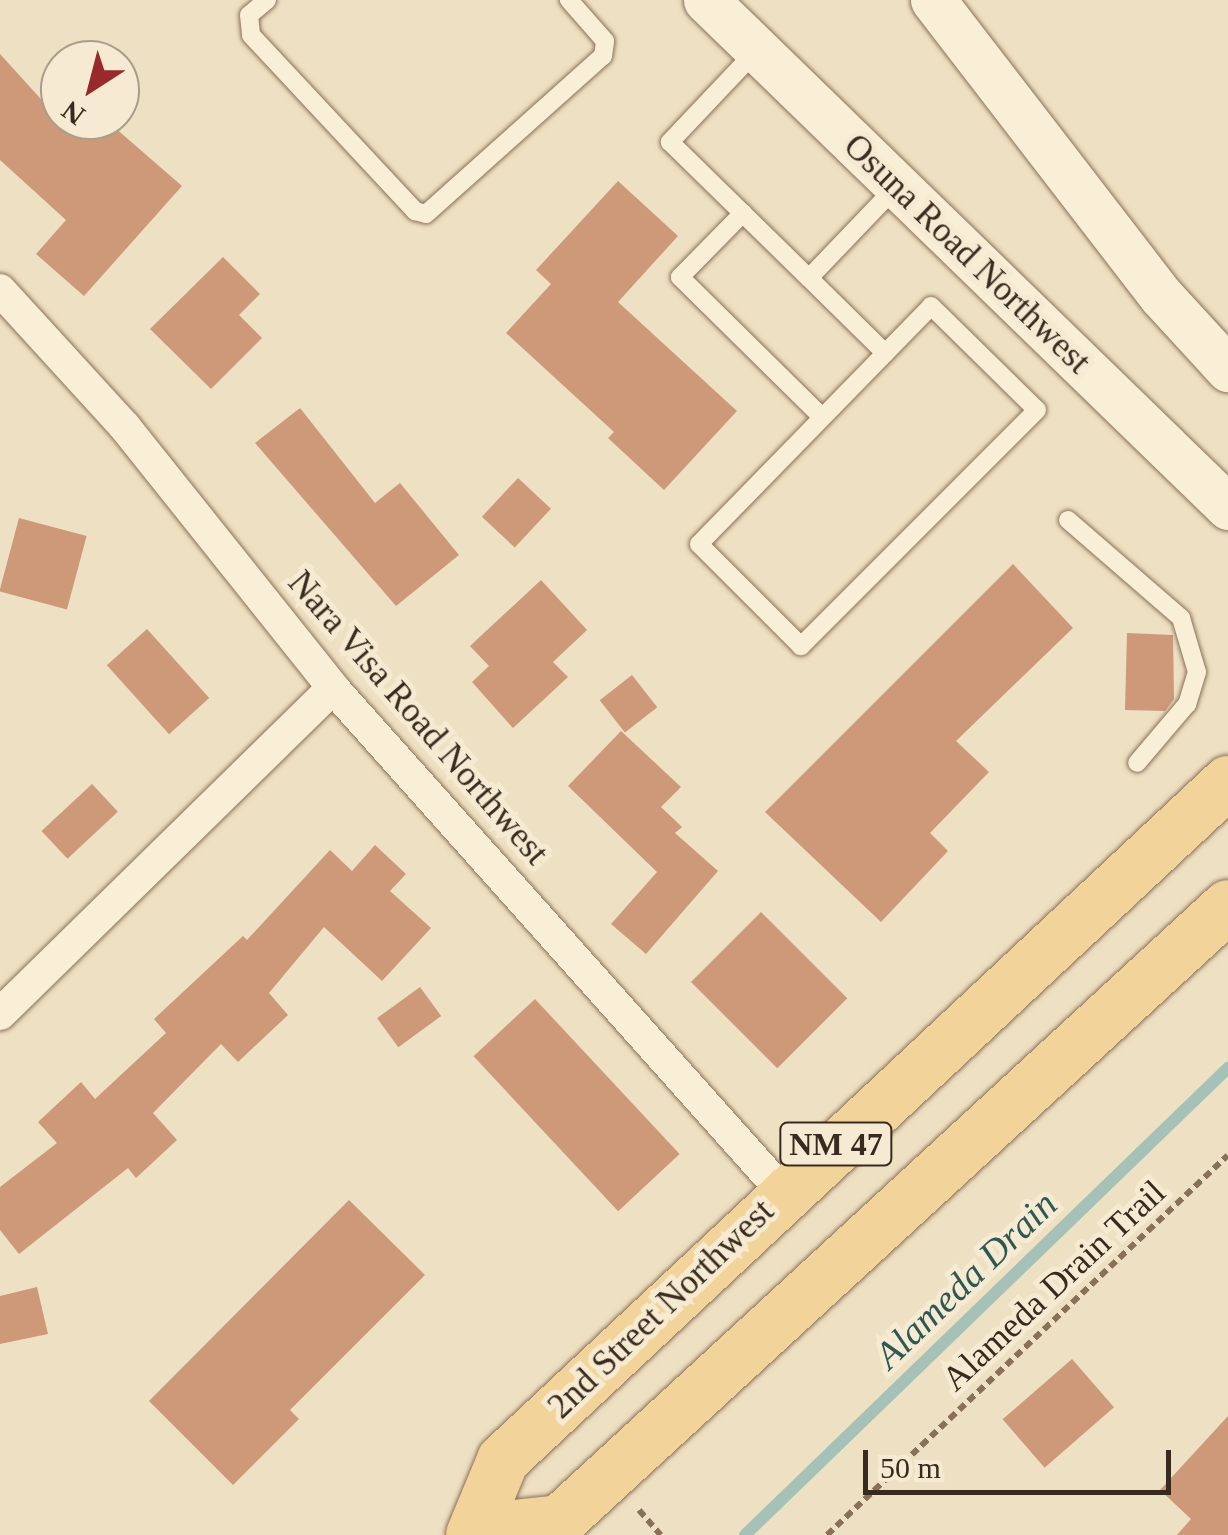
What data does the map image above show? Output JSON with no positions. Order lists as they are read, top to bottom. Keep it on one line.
{"streets":{"main road":["Osuna Road Northwest","NM 47","2nd Street Northwest"],"street":["Nara Visa Road Northwest"],"path":["Alameda Drain Trail"]},"crossings":[["Nara Visa Road Northwest","2nd Street Northwest"]],"water":["Alameda Drain"],"scale_bar":"50 m","north":"bottom left"}
